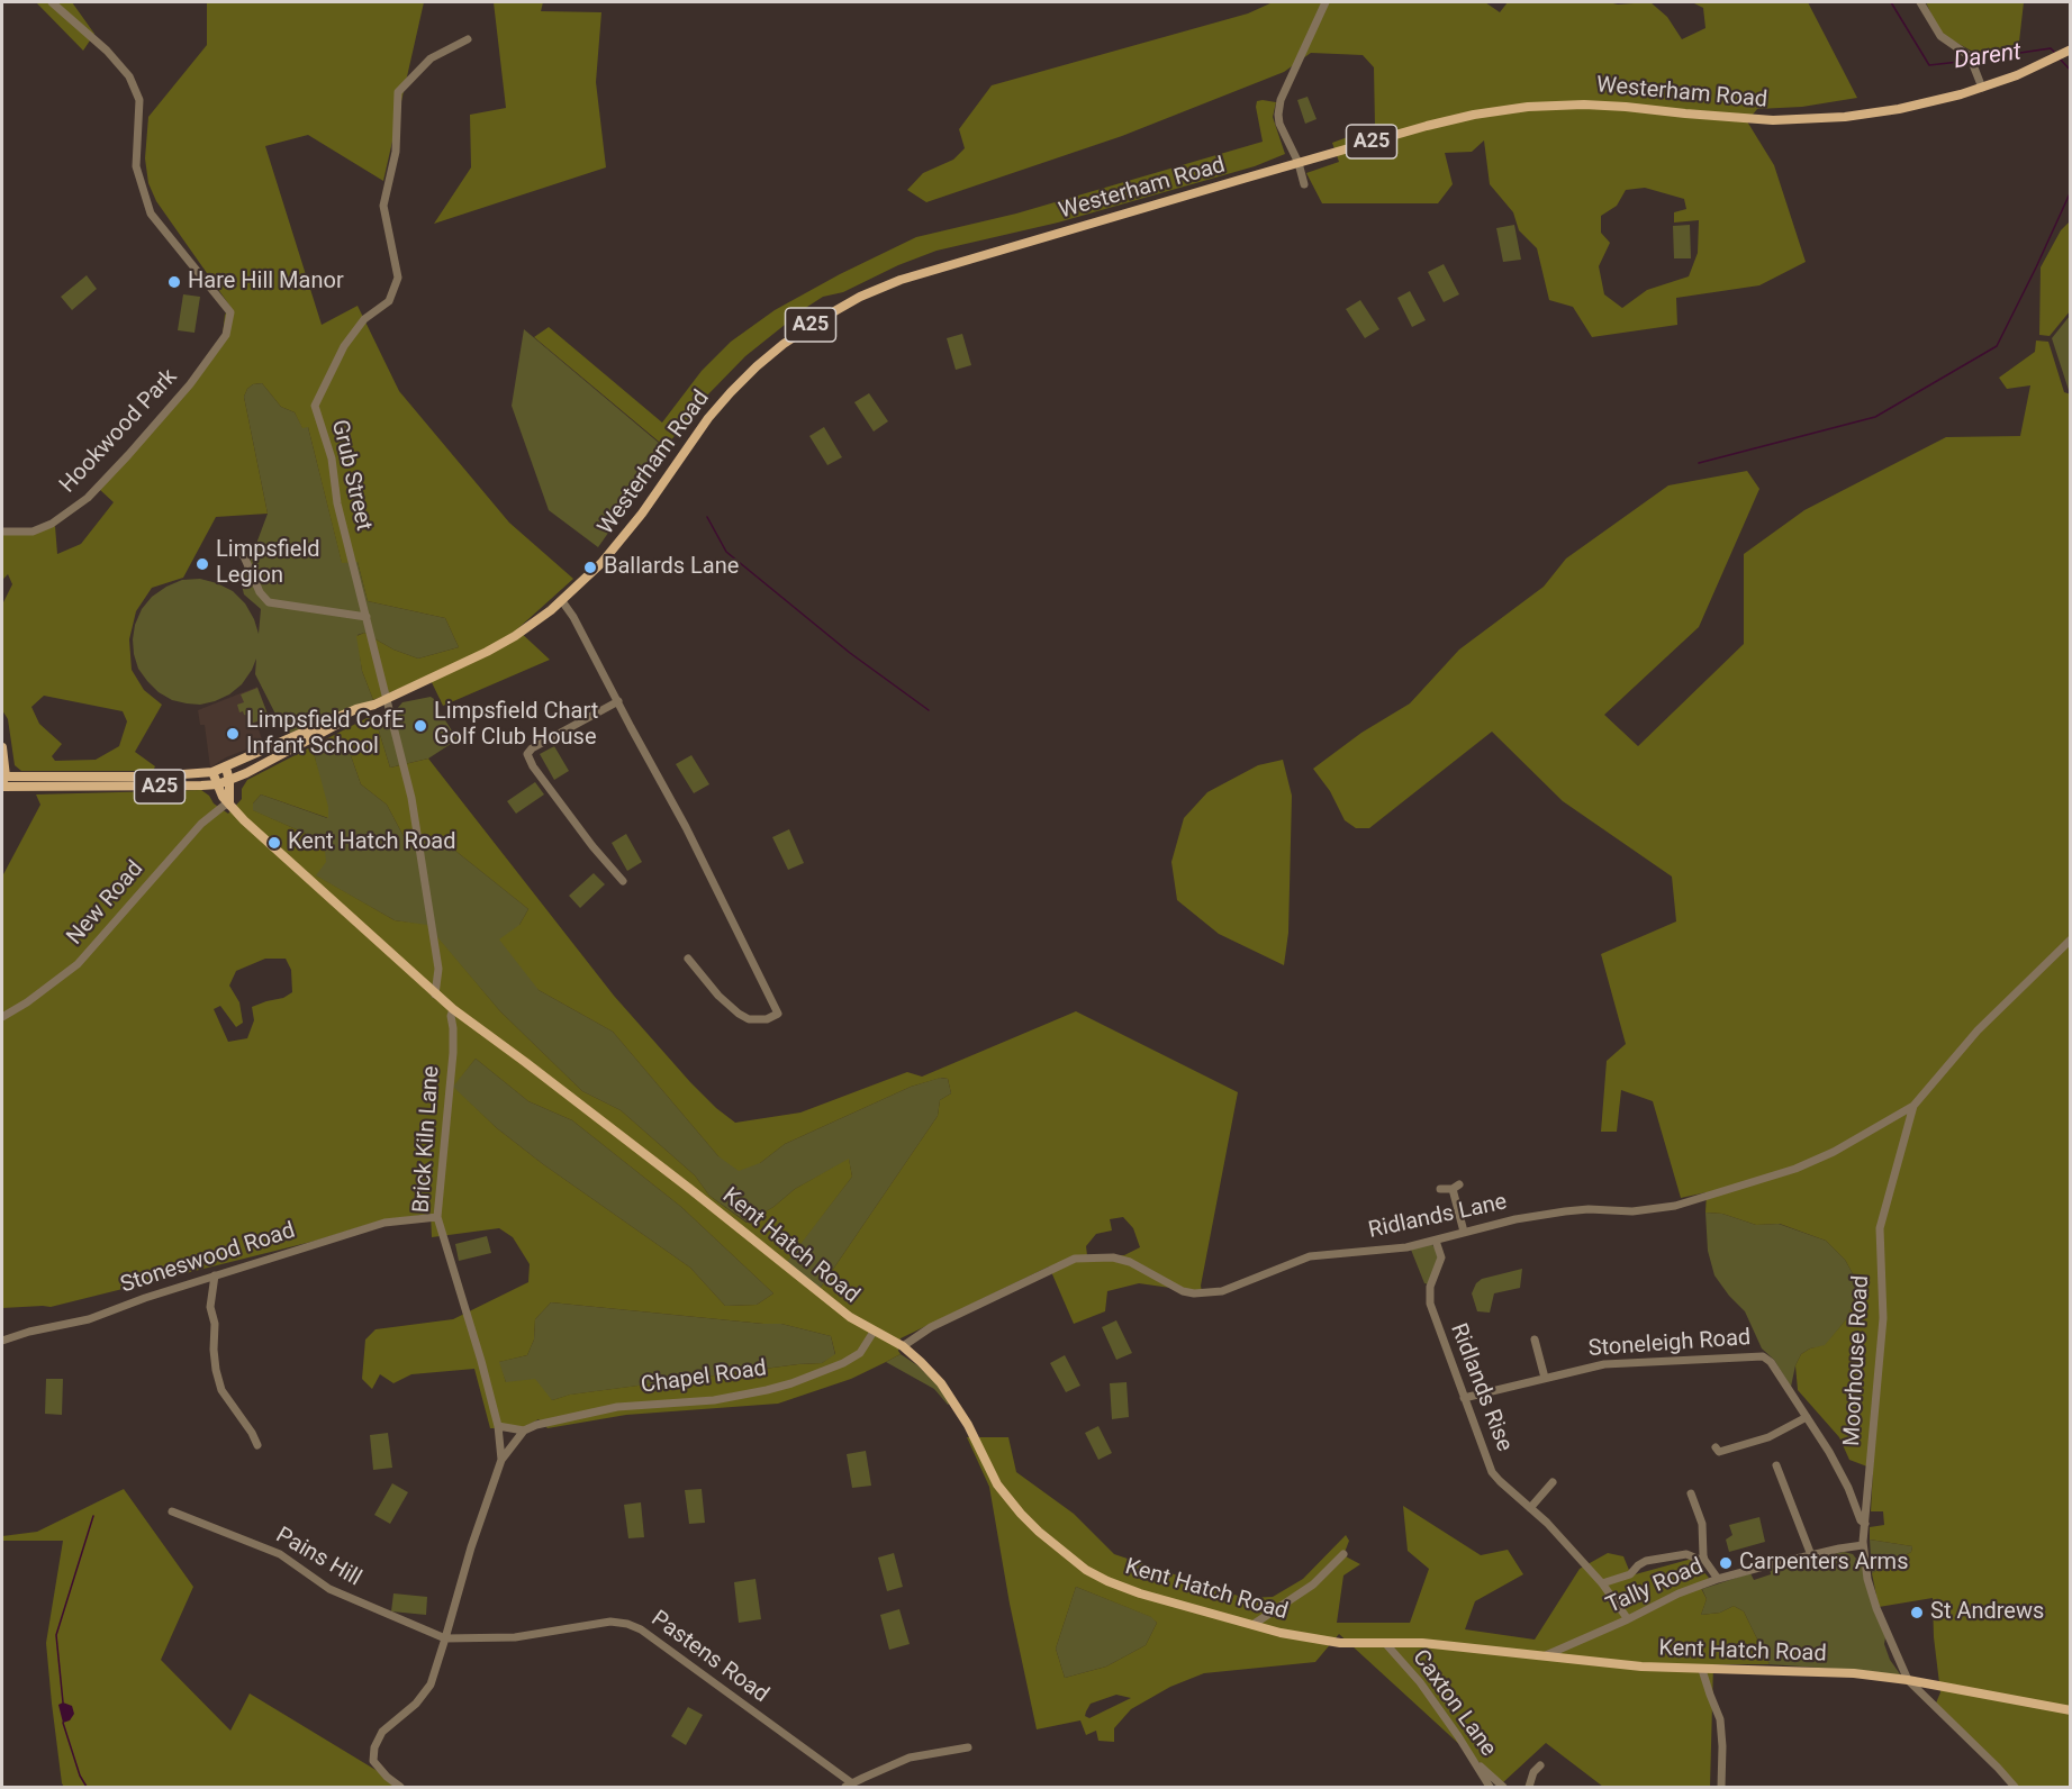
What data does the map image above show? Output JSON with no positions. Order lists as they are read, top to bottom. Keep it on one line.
{"streets":{"main road":["Westerham Road","A25","Kent Hatch Road"],"street":["Hookwood Park","Grub Street","New Road","Brick Kiln Lane","Ridlands Lane","Stoneswood Road","Stoneleigh Road","Moorhouse Road","Chapel Road","Ridlands Rise","Pains Hill","Tally Road","Pastens Road","Caxton Lane"]},"crossings":[["Westerham Road","A25"],["Westerham Road","Grub Street"],["Westerham Road","Kent Hatch Road"],["A25","Kent Hatch Road"],["Grub Street","Kent Hatch Road"],["New Road","Kent Hatch Road"],["Brick Kiln Lane","Kent Hatch Road"],["Brick Kiln Lane","Stoneswood Road"],["Ridlands Lane","Kent Hatch Road"],["Ridlands Lane","Moorhouse Road"],["Ridlands Lane","Ridlands Rise"],["Kent Hatch Road","Moorhouse Road"],["Kent Hatch Road","Chapel Road"],["Kent Hatch Road","Tally Road"],["Kent Hatch Road","Caxton Lane"],["Stoneleigh Road","Moorhouse Road"],["Stoneleigh Road","Ridlands Rise"],["Moorhouse Road","Tally Road"],["Ridlands Rise","Tally Road"],["Pains Hill","Pastens Road"]],"water":["Darent"],"places":["Hare Hill Manor","Limpsfield Legion","Ballards Lane","Limpsfield Chart Golf Club House","Limpsfield CofE Infant School","Kent Hatch Road","Carpenters Arms","St Andrews"]}
